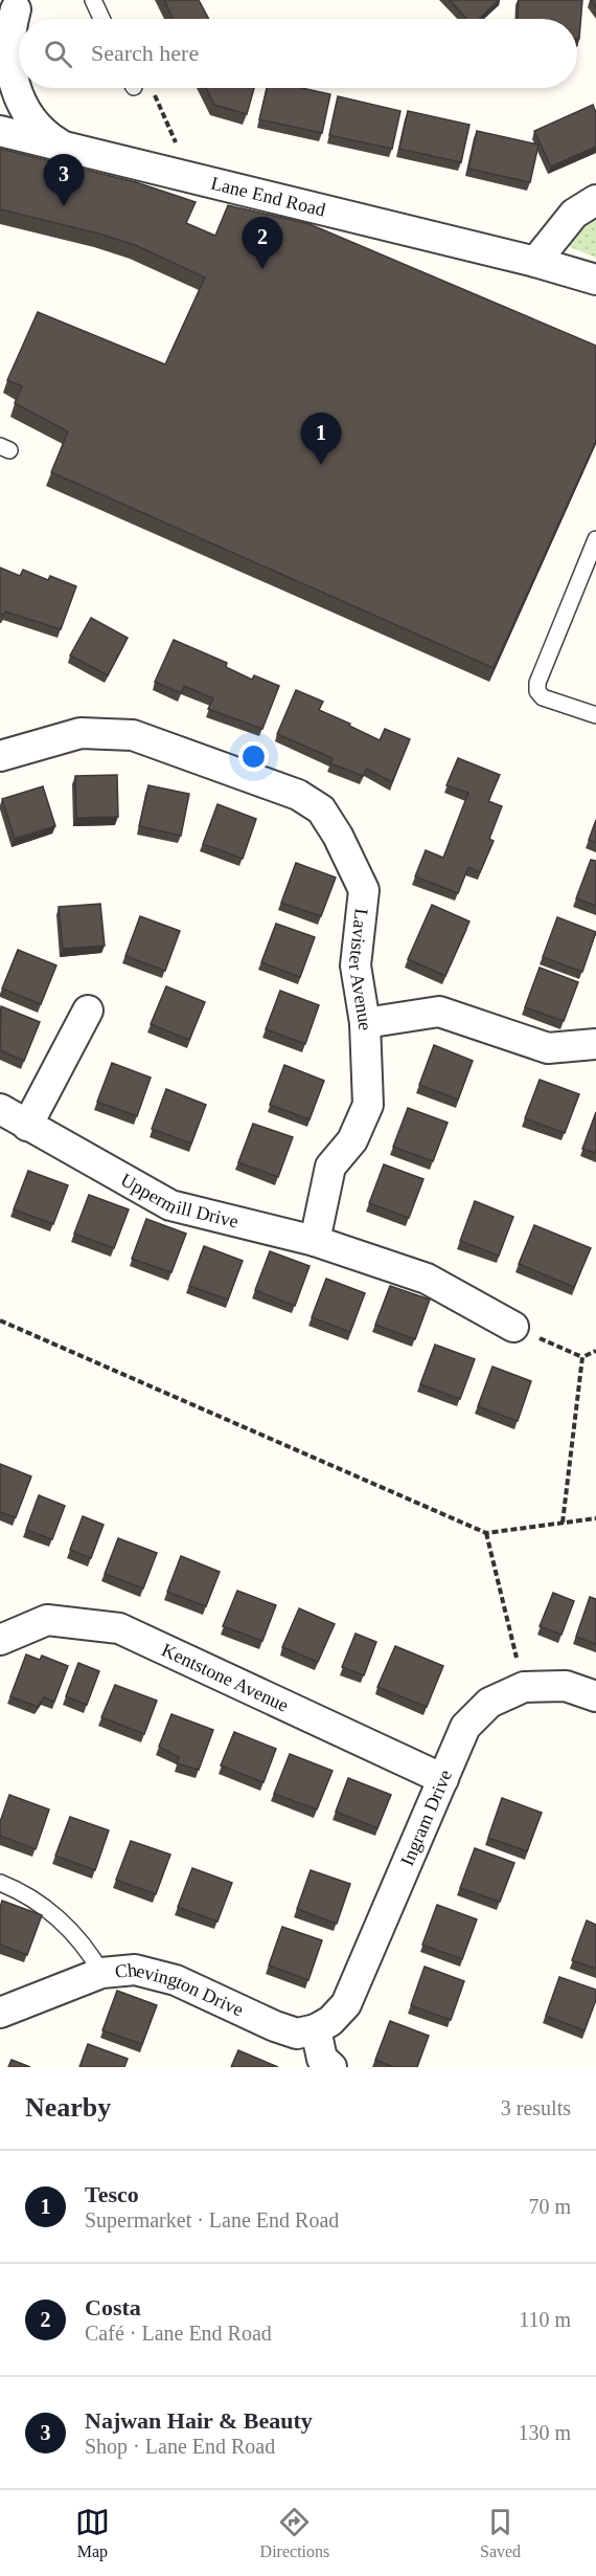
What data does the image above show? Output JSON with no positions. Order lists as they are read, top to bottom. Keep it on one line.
{"streets":{"street":["Lane End Road","Lavister Avenue","Uppermill Drive","Kentstone Avenue","Ingram Drive","Chevington Drive"]},"crossings":[["Lavister Avenue","Uppermill Drive"],["Kentstone Avenue","Ingram Drive"],["Ingram Drive","Chevington Drive"]],"page":{"search":"Search here","pins":["3","2","1"],"heading":["Nearby","3 results"],"list":[{"mark":"1","name":"Tesco","note":"Supermarket · Lane End Road","value":"70 m"},{"mark":"2","name":"Costa","note":"Café · Lane End Road","value":"110 m"},{"mark":"3","name":"Najwan Hair & Beauty","note":"Shop · Lane End Road","value":"130 m"}],"nav":["Map","Directions","Saved"]}}
